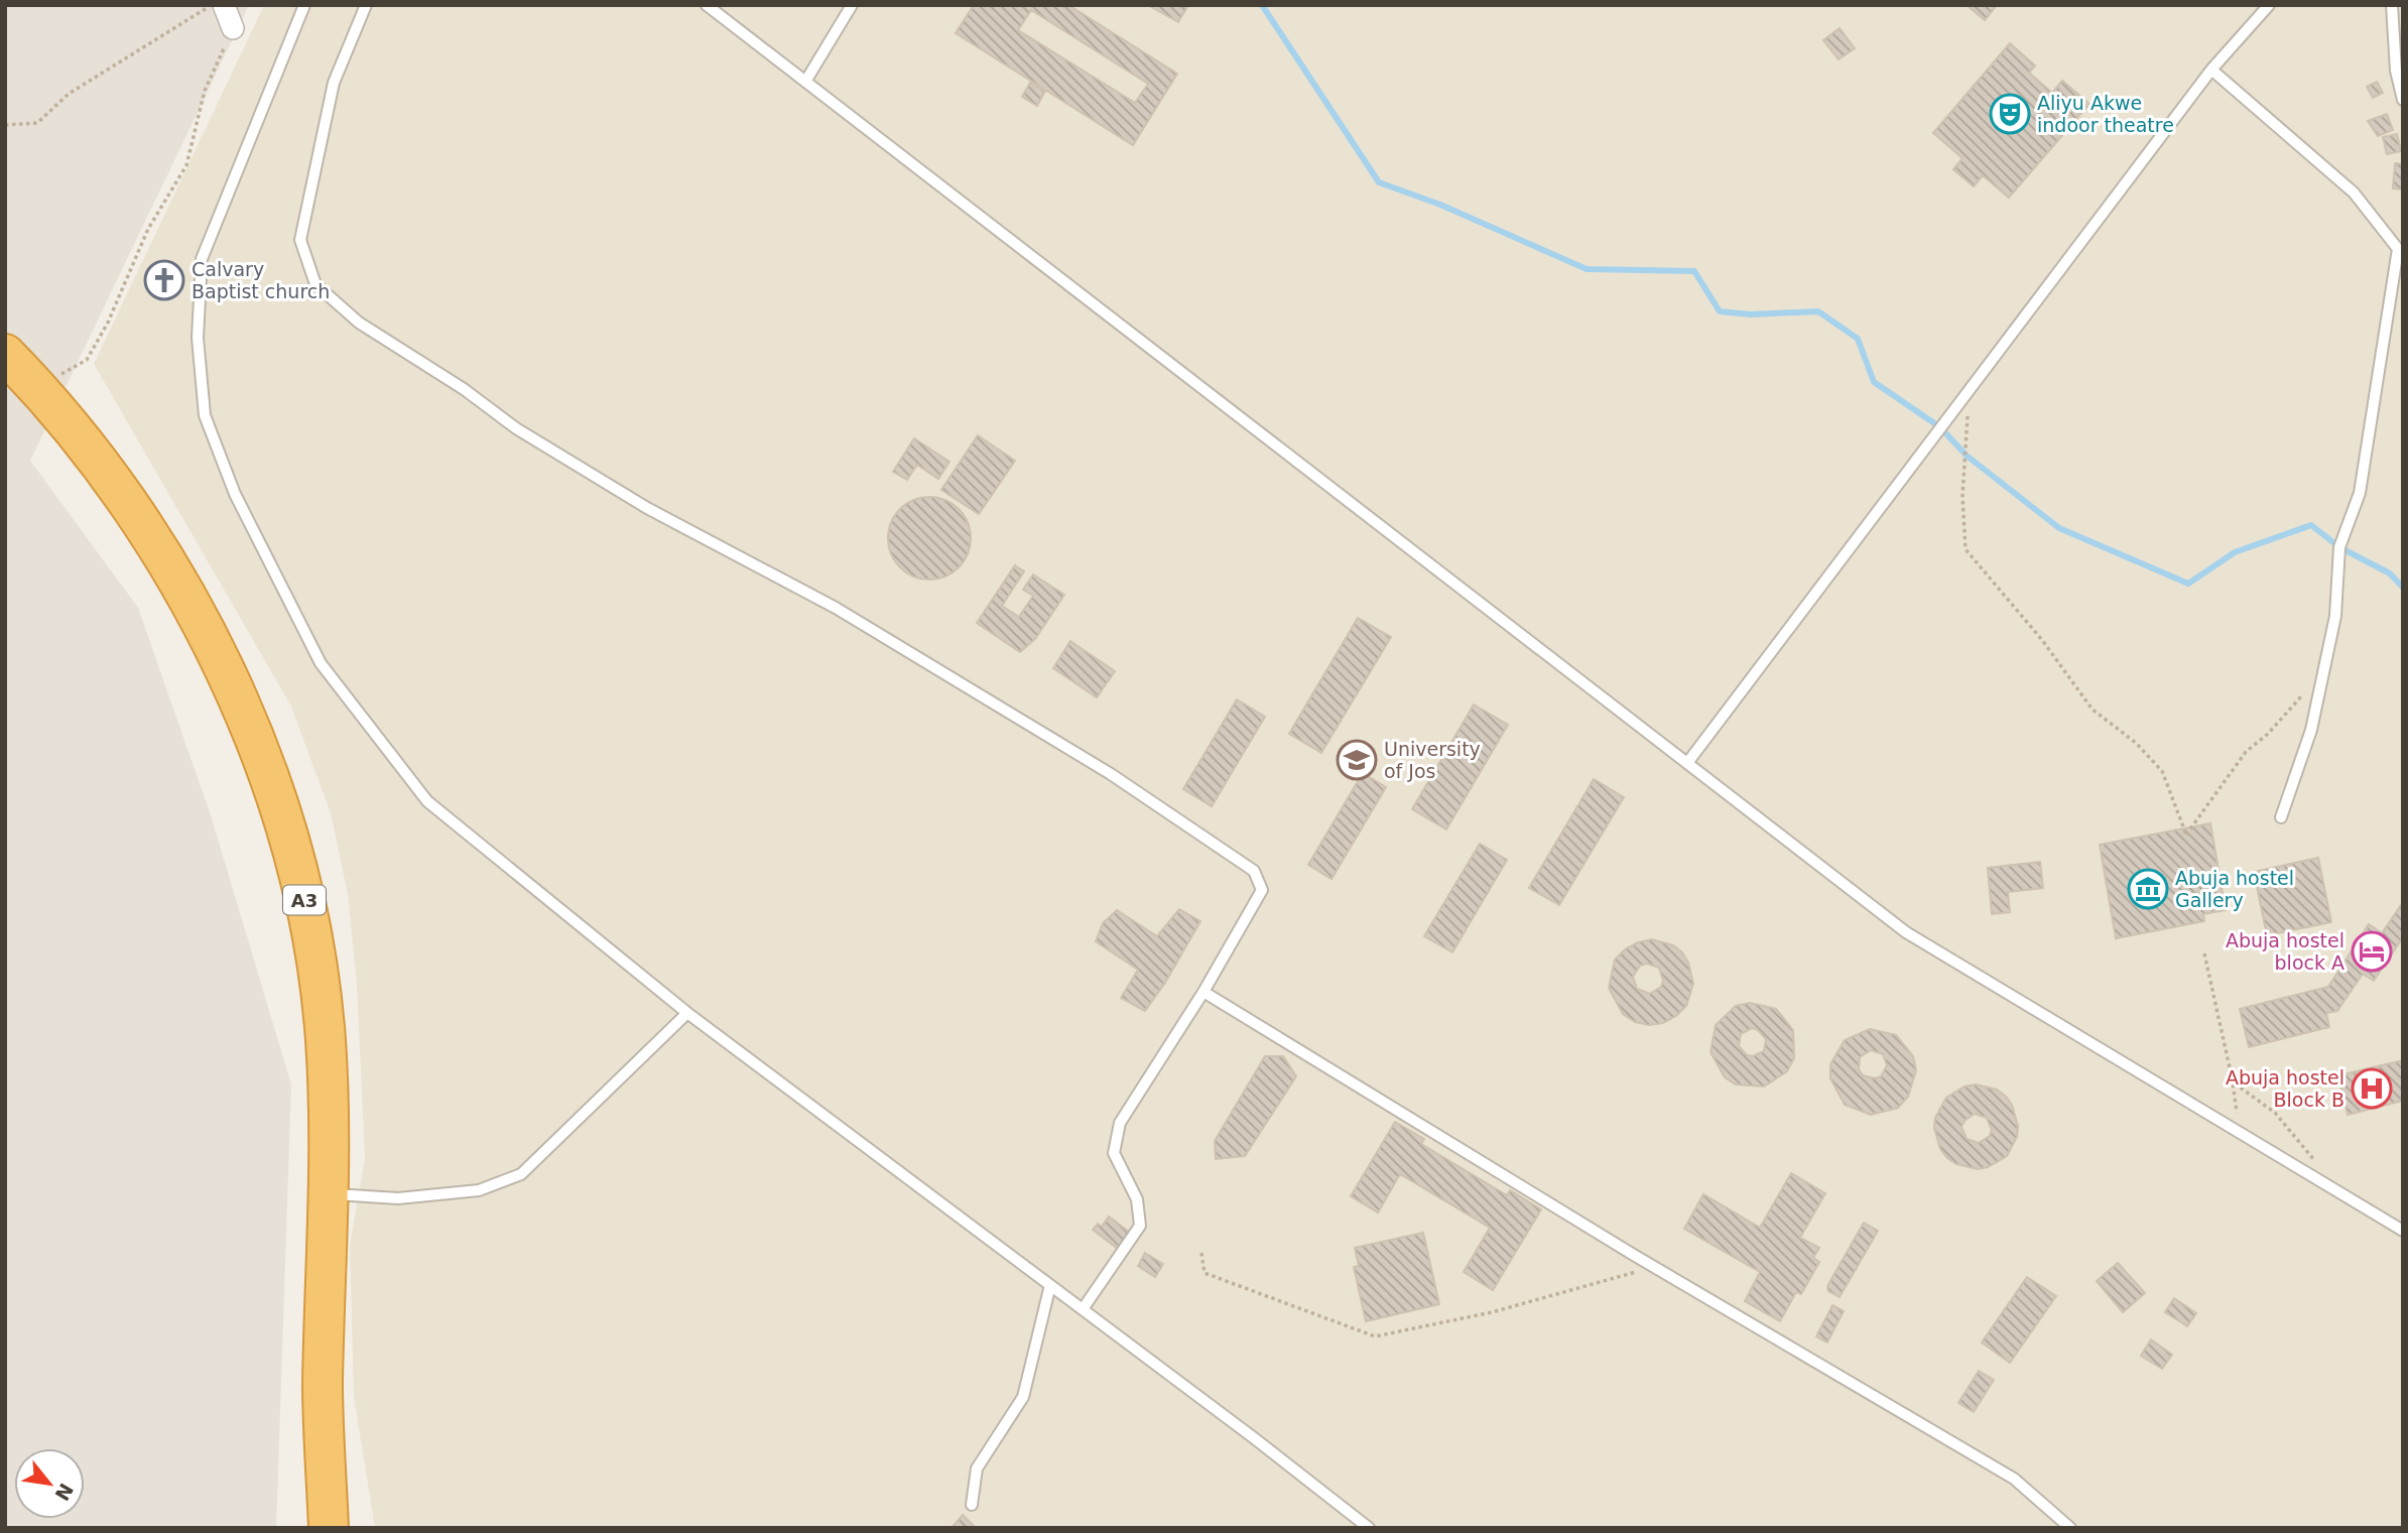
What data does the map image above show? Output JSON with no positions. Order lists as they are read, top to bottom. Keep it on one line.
{"streets":{"highway":["A3"]},"places":{"theatre":["Aliyu Akwe indoor theatre"],"church":["Calvary Baptist church"],"school or university":["University of Jos"],"museum":["Abuja hostel Gallery"],"hotel":["Abuja hostel block A"],"hospital":["Abuja hostel Block B"]},"north":"bottom right"}
